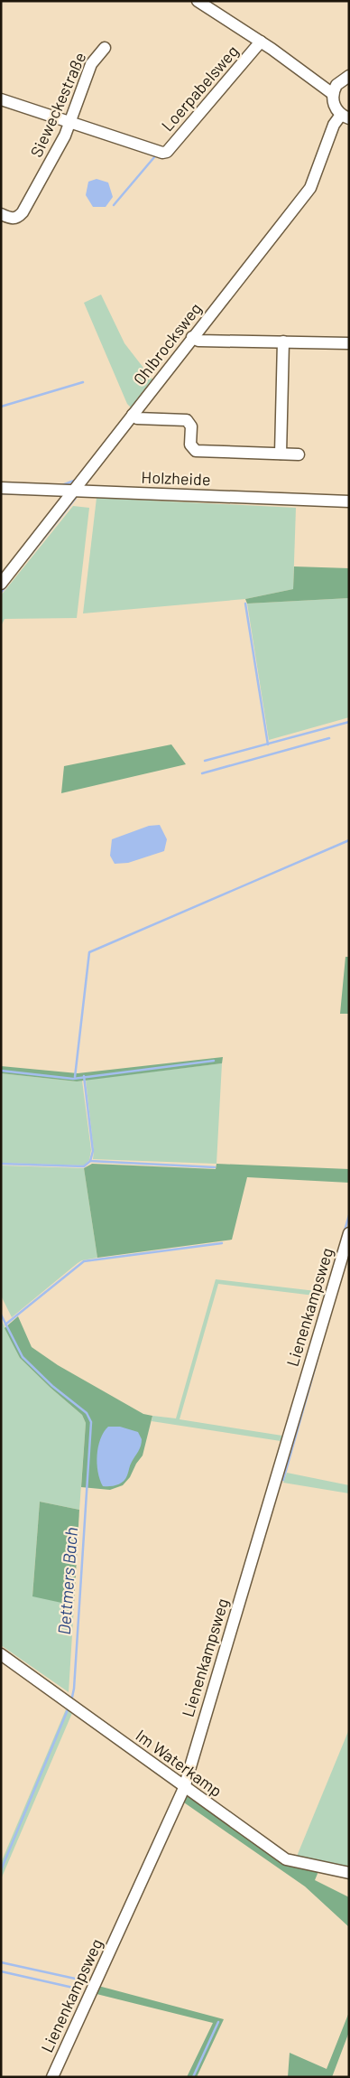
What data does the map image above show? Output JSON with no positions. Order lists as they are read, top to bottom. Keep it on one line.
{"streets":{"street":["Loerpabelsweg","Sieweckestraße","Ohlbrocksweg","Holzheide","Lienenkampsweg","Im Waterkamp"]},"crossings":[["Loerpabelsweg","Sieweckestraße"],["Ohlbrocksweg","Holzheide"],["Lienenkampsweg","Im Waterkamp"]],"water":["Dettmers Bach"]}
